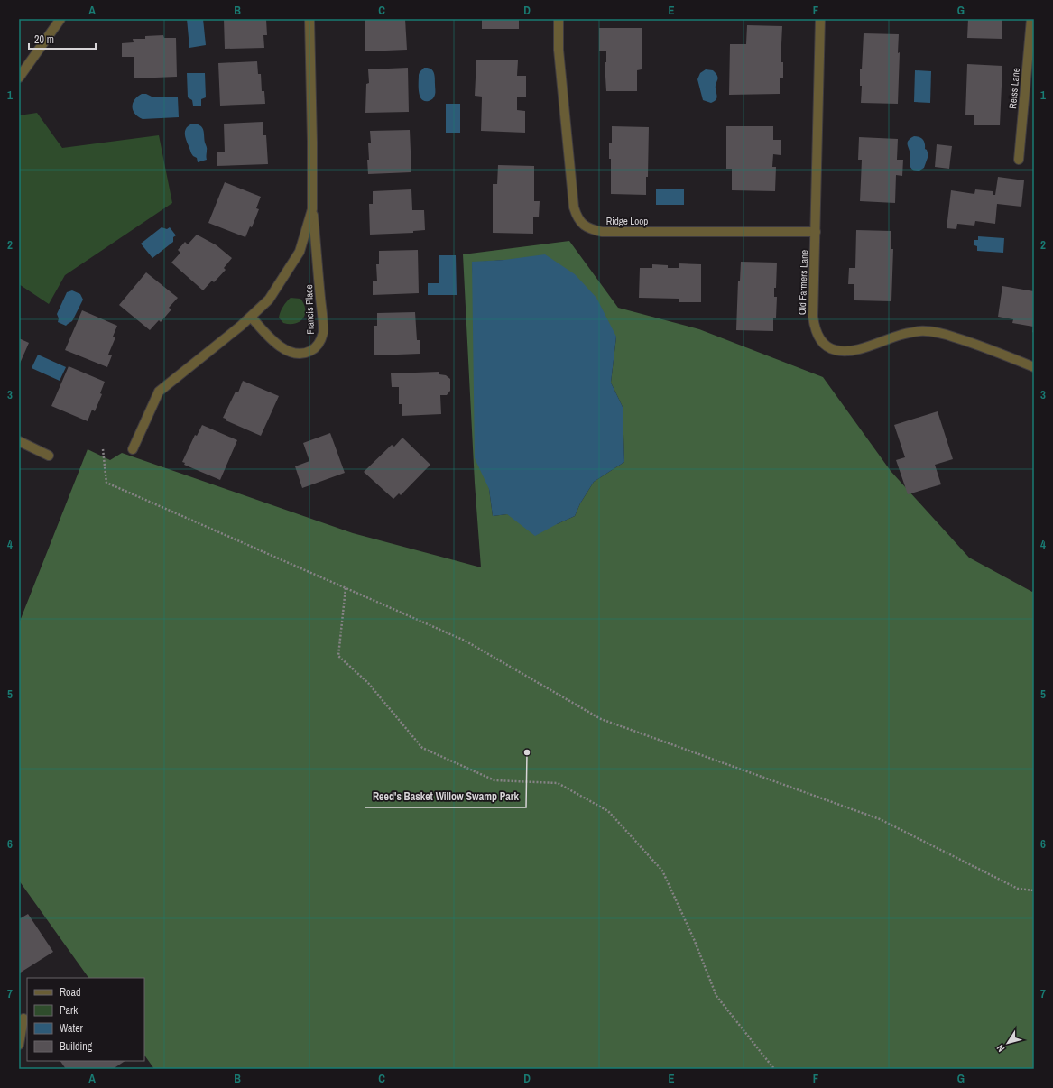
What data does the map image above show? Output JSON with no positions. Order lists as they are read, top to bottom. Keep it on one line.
{"streets":{"street":["Reiss Lane","Ridge Loop","Old Farmers Lane","Francis Place"]},"crossings":[["Ridge Loop","Old Farmers Lane"]],"places":["Reed's Basket Willow Swamp Park"],"legend":["Road","Park","Water","Building"],"scale_bar":"20 m","north":"bottom left","grid":{"columns":["A","B","C","D","E","F","G"],"rows":["1","2","3","4","5","6","7"]}}
